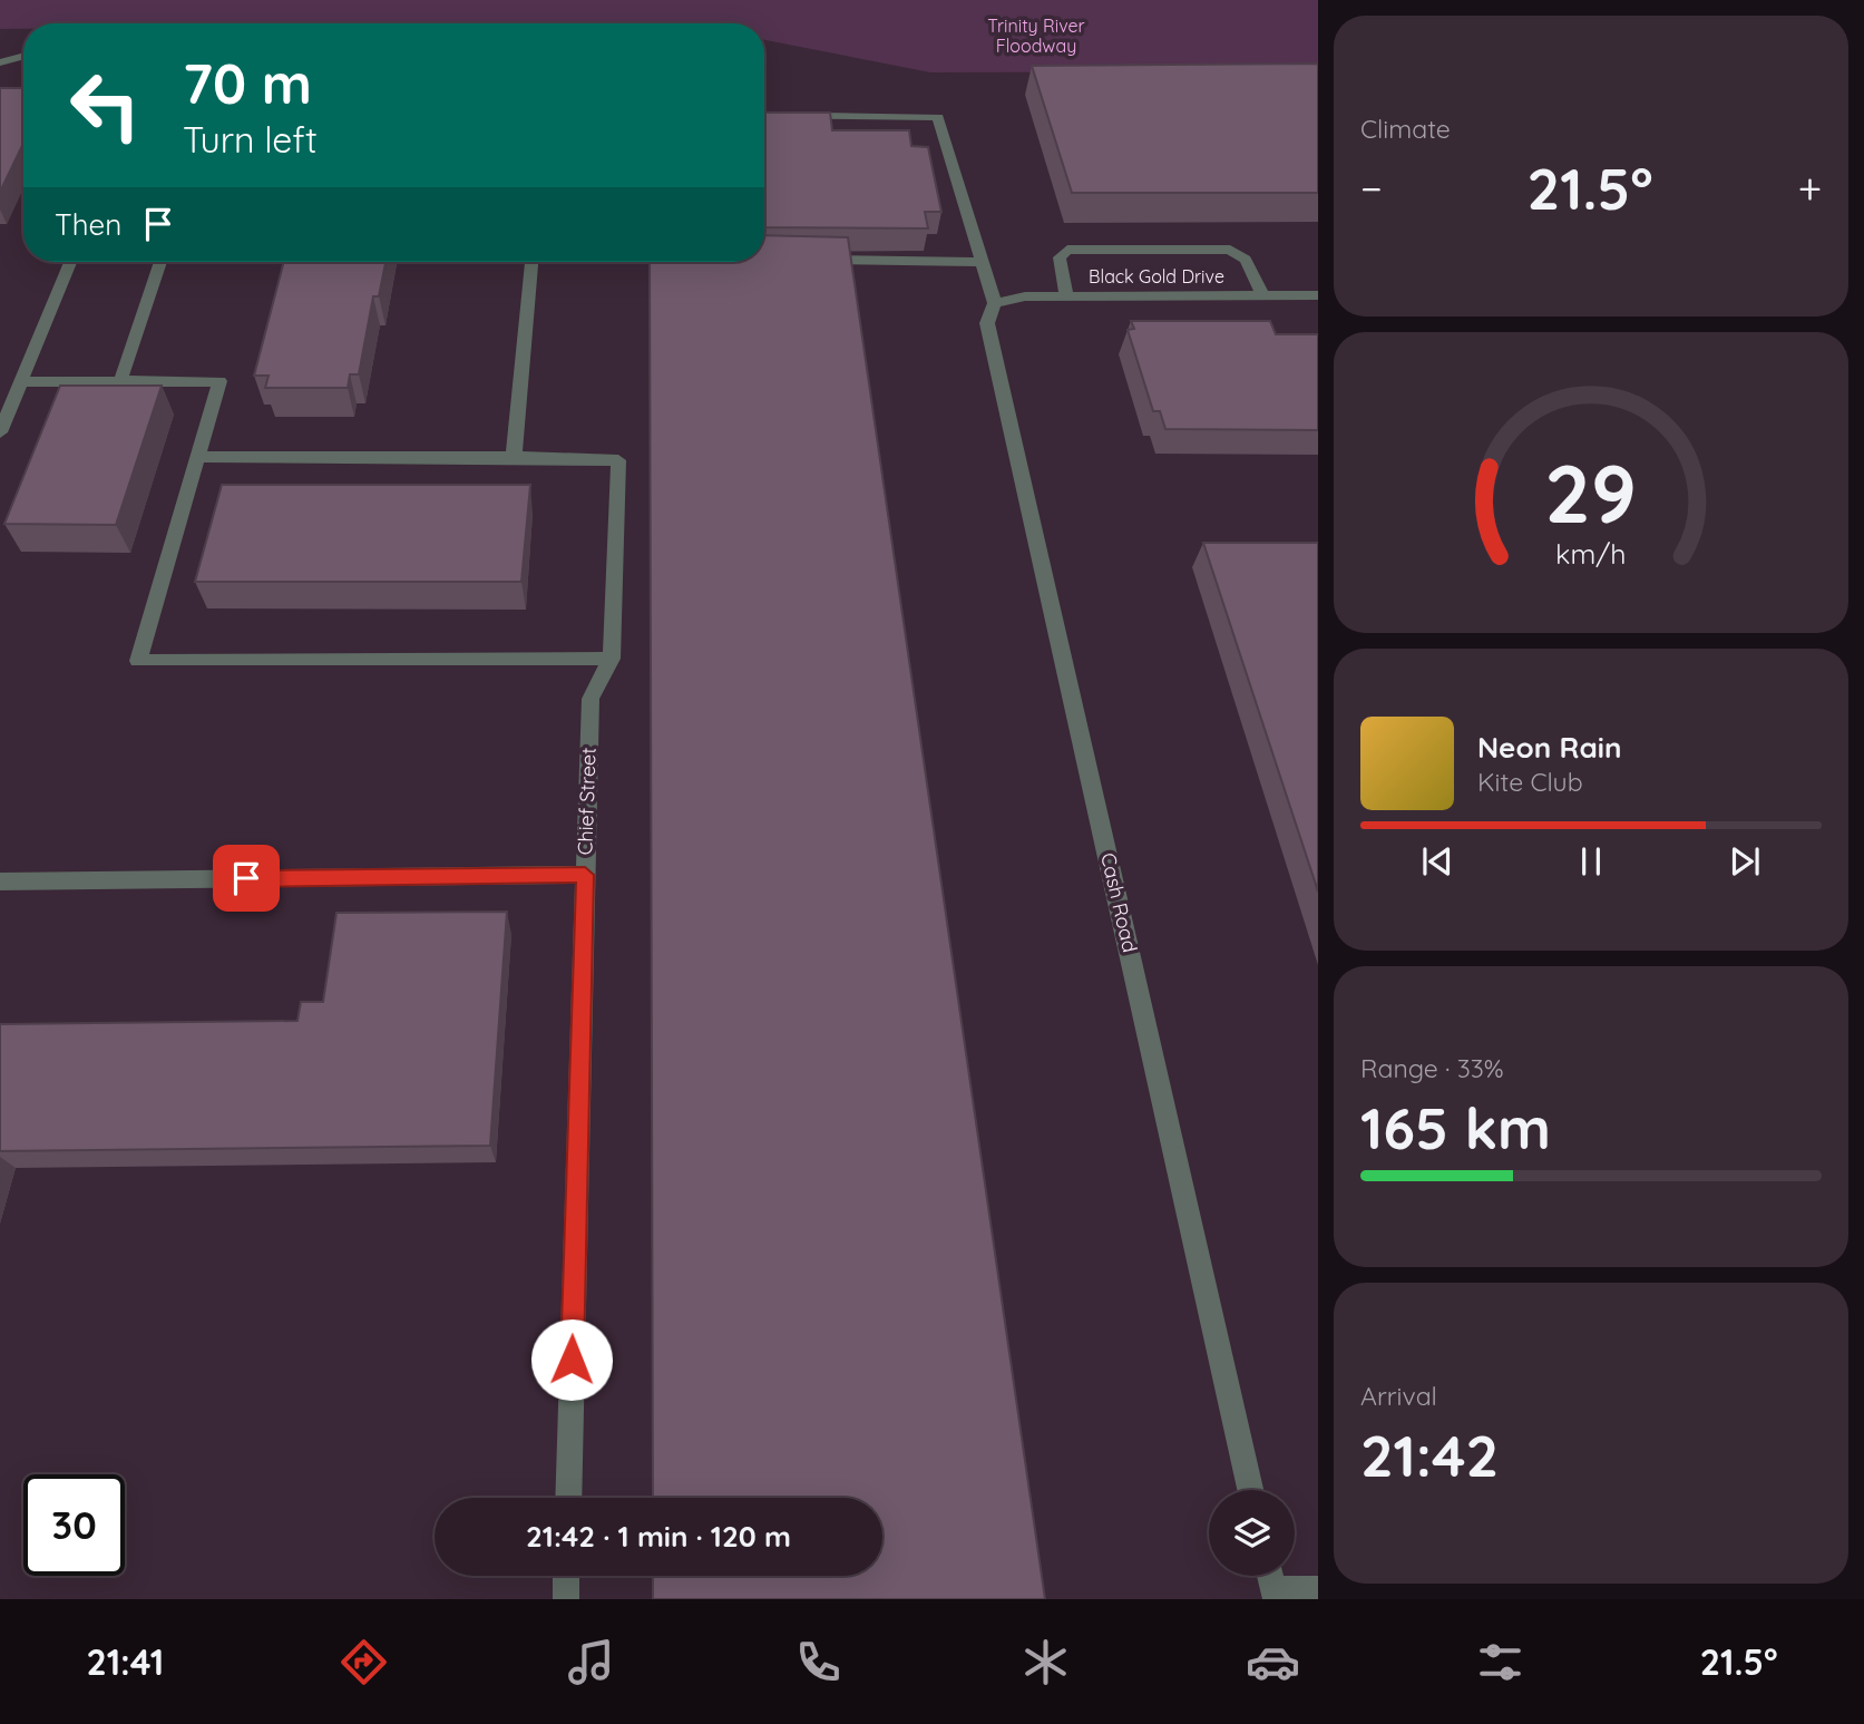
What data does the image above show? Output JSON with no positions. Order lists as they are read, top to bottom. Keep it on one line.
{"streets":{"street":["Black Gold Drive","Chief Street","Cash Road"]},"crossings":[["Black Gold Drive","Cash Road"]],"parks":["Trinity River Floodway"],"page":{"tile":["Climate",["Range · 33%","165 km"],["Arrival","21:42"]],"turn":["70 m","Turn left"],"heat":["−","21.5°","+"],"then":"Then","song":["Neon Rain","Kite Club"],"limit":"30","trip":"21:42 · 1 min · 120 m","tabs":["21:41","21.5°"],"gauge":["29","km/h"]}}
